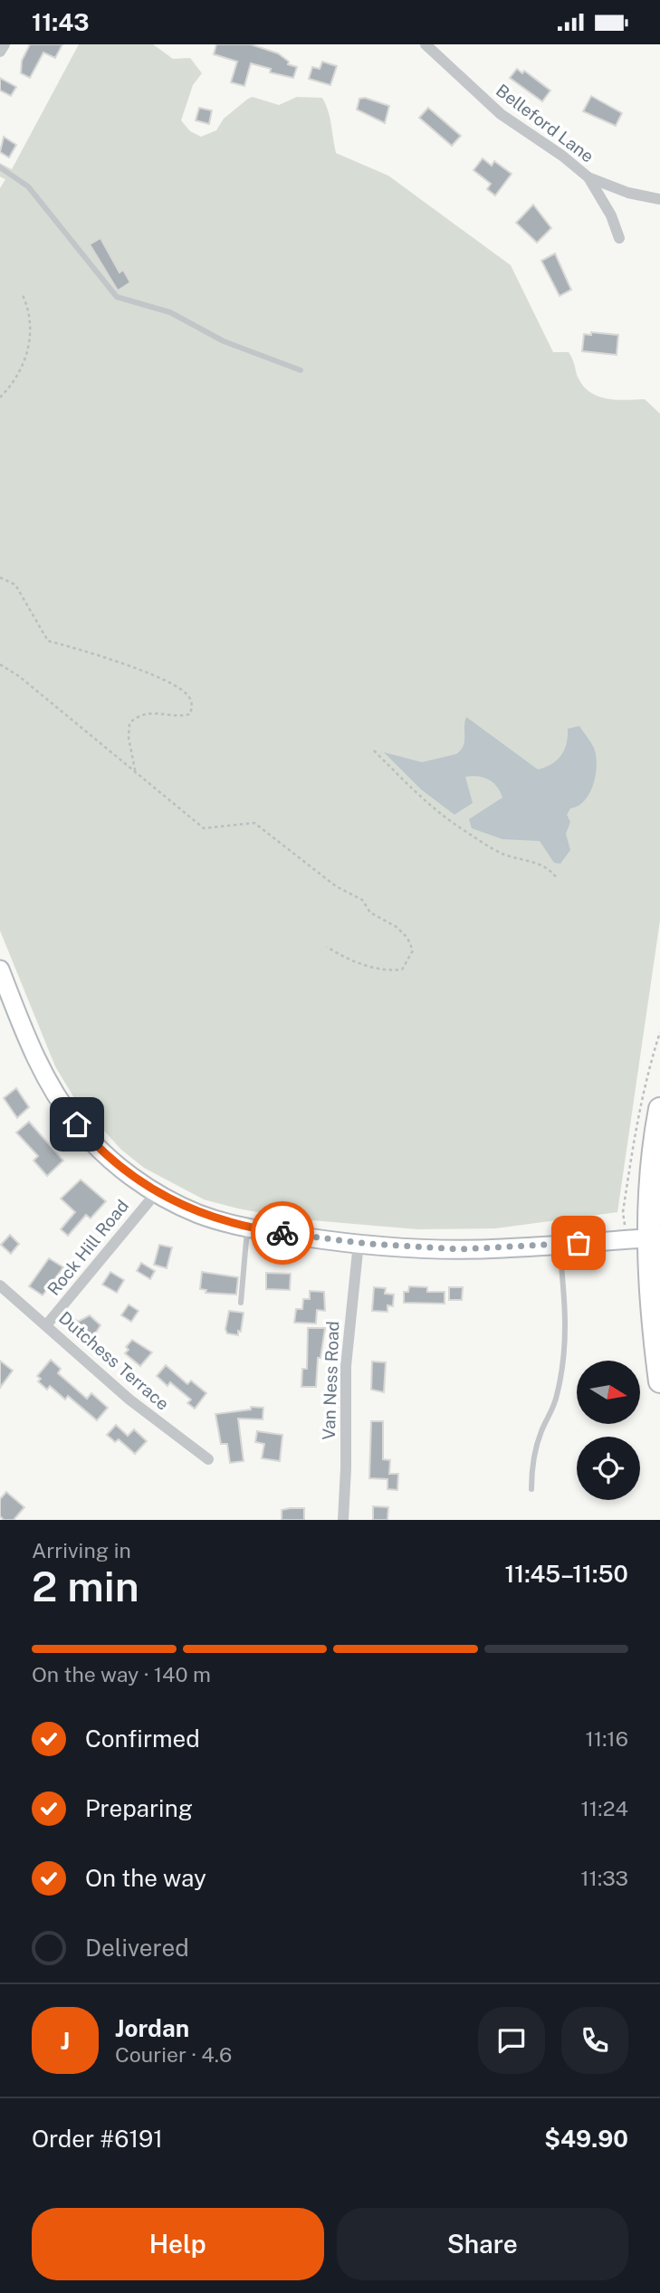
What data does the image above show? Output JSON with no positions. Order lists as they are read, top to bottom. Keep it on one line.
{"streets":{"street":["Belleford Lane","Rock Hill Road","Dutchess Terrace","Van Ness Road"]},"crossings":[["Rock Hill Road","Dutchess Terrace"]],"north":"right","page":{"status":"11:43","heading":["2 min","Arriving in","11:45–11:50"],"panel":["Jordan","Courier · 4.6","Order #6191","$49.90"],"bar":"On the way · 140 m","list":[["Confirmed","11:16"],["Preparing","11:24"],["On the way","11:33"],"Delivered"],"round":"J","buttons":["Help","Share"]}}
